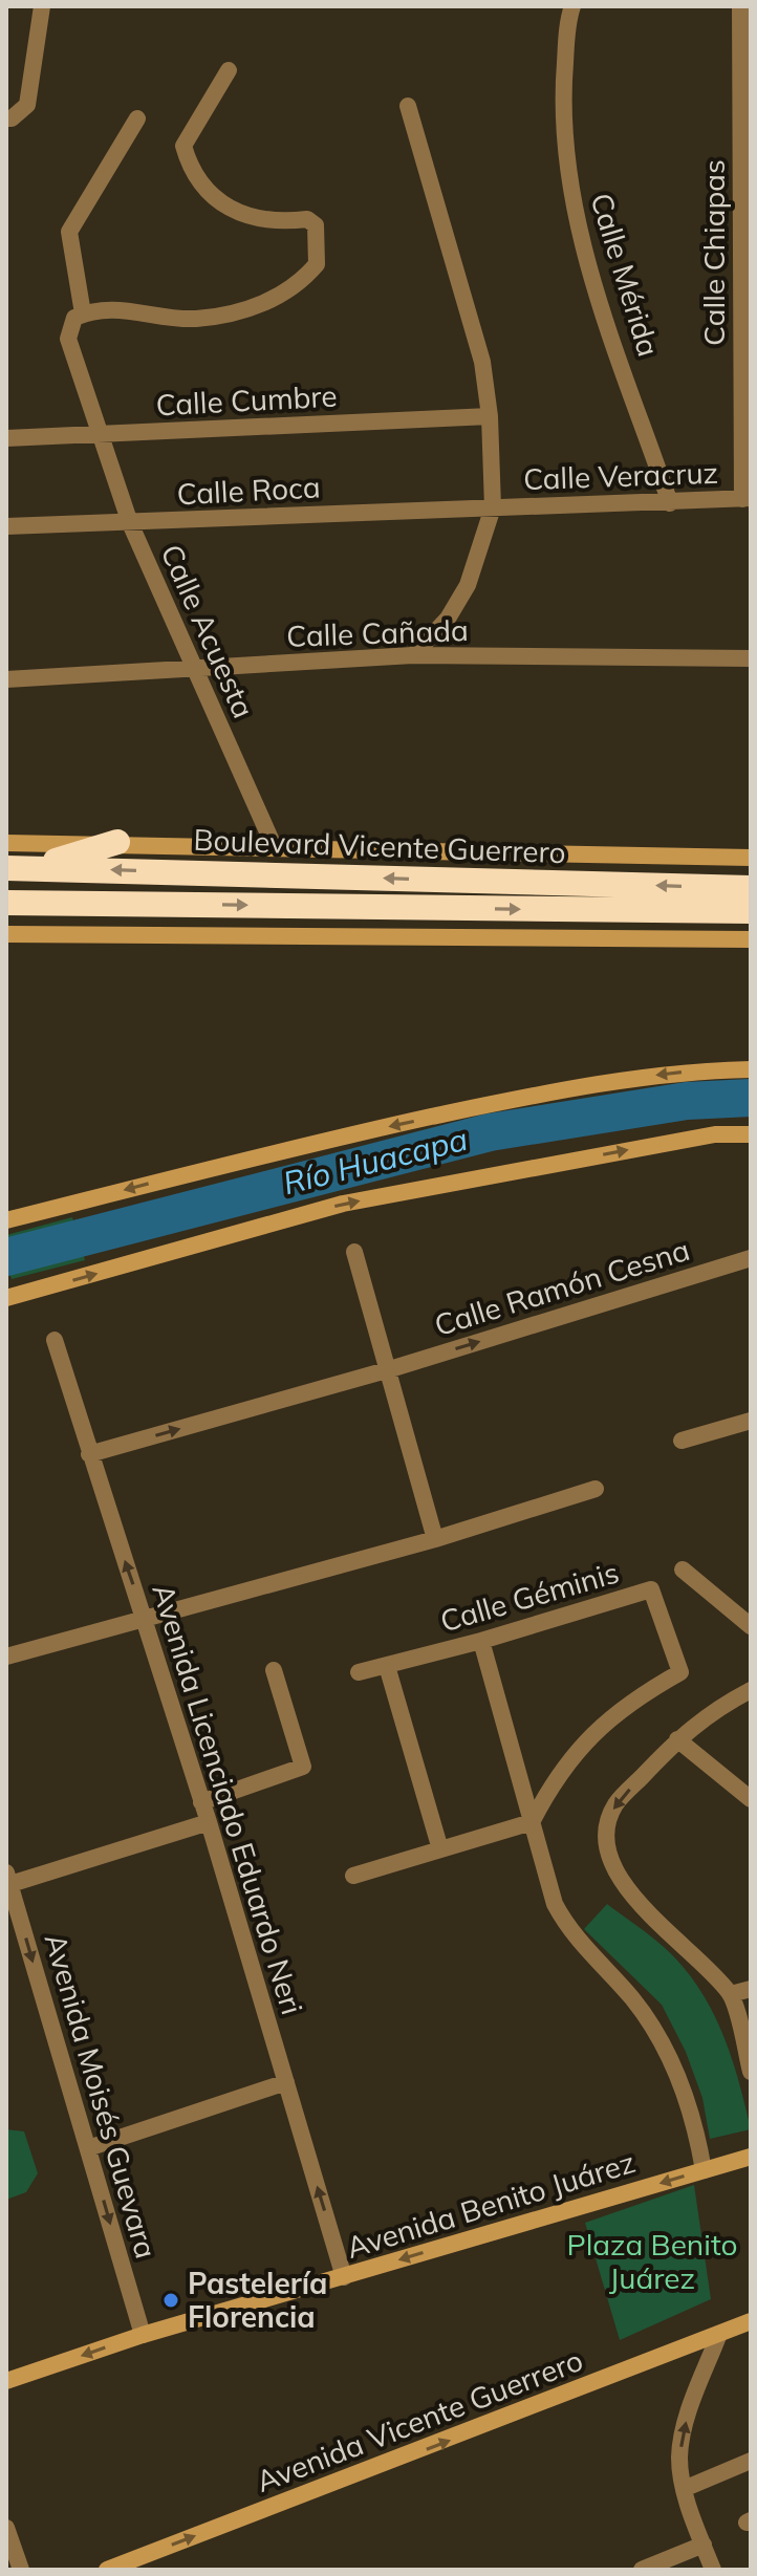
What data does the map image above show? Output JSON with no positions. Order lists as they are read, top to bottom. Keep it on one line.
{"streets":{"highway":["Boulevard Vicente Guerrero"],"main road":["Avenida Benito Juárez","Avenida Vicente Guerrero"],"street":["Calle Chiapas","Calle Mérida","Calle Cumbre","Calle Veracruz","Calle Roca","Calle Acuesta","Calle Cañada","Calle Ramón Cesna","Calle Géminis","Avenida Licenciado Eduardo Neri","Avenida Moisés Guevara"]},"crossings":[["Calle Chiapas","Calle Veracruz"],["Calle Mérida","Calle Veracruz"],["Calle Cumbre","Calle Acuesta"],["Calle Veracruz","Calle Roca"],["Calle Roca","Calle Acuesta"],["Calle Acuesta","Calle Cañada"],["Calle Acuesta","Boulevard Vicente Guerrero"],["Calle Ramón Cesna","Avenida Licenciado Eduardo Neri"],["Avenida Licenciado Eduardo Neri","Avenida Benito Juárez"],["Avenida Moisés Guevara","Avenida Benito Juárez"]],"one_way":["Calle Ramón Cesna","Avenida Licenciado Eduardo Neri","Avenida Moisés Guevara","Avenida Benito Juárez","Avenida Vicente Guerrero"],"water":["Río Huacapa"],"parks":["Plaza Benito Juárez"],"places":["Pastelería Florencia"]}
